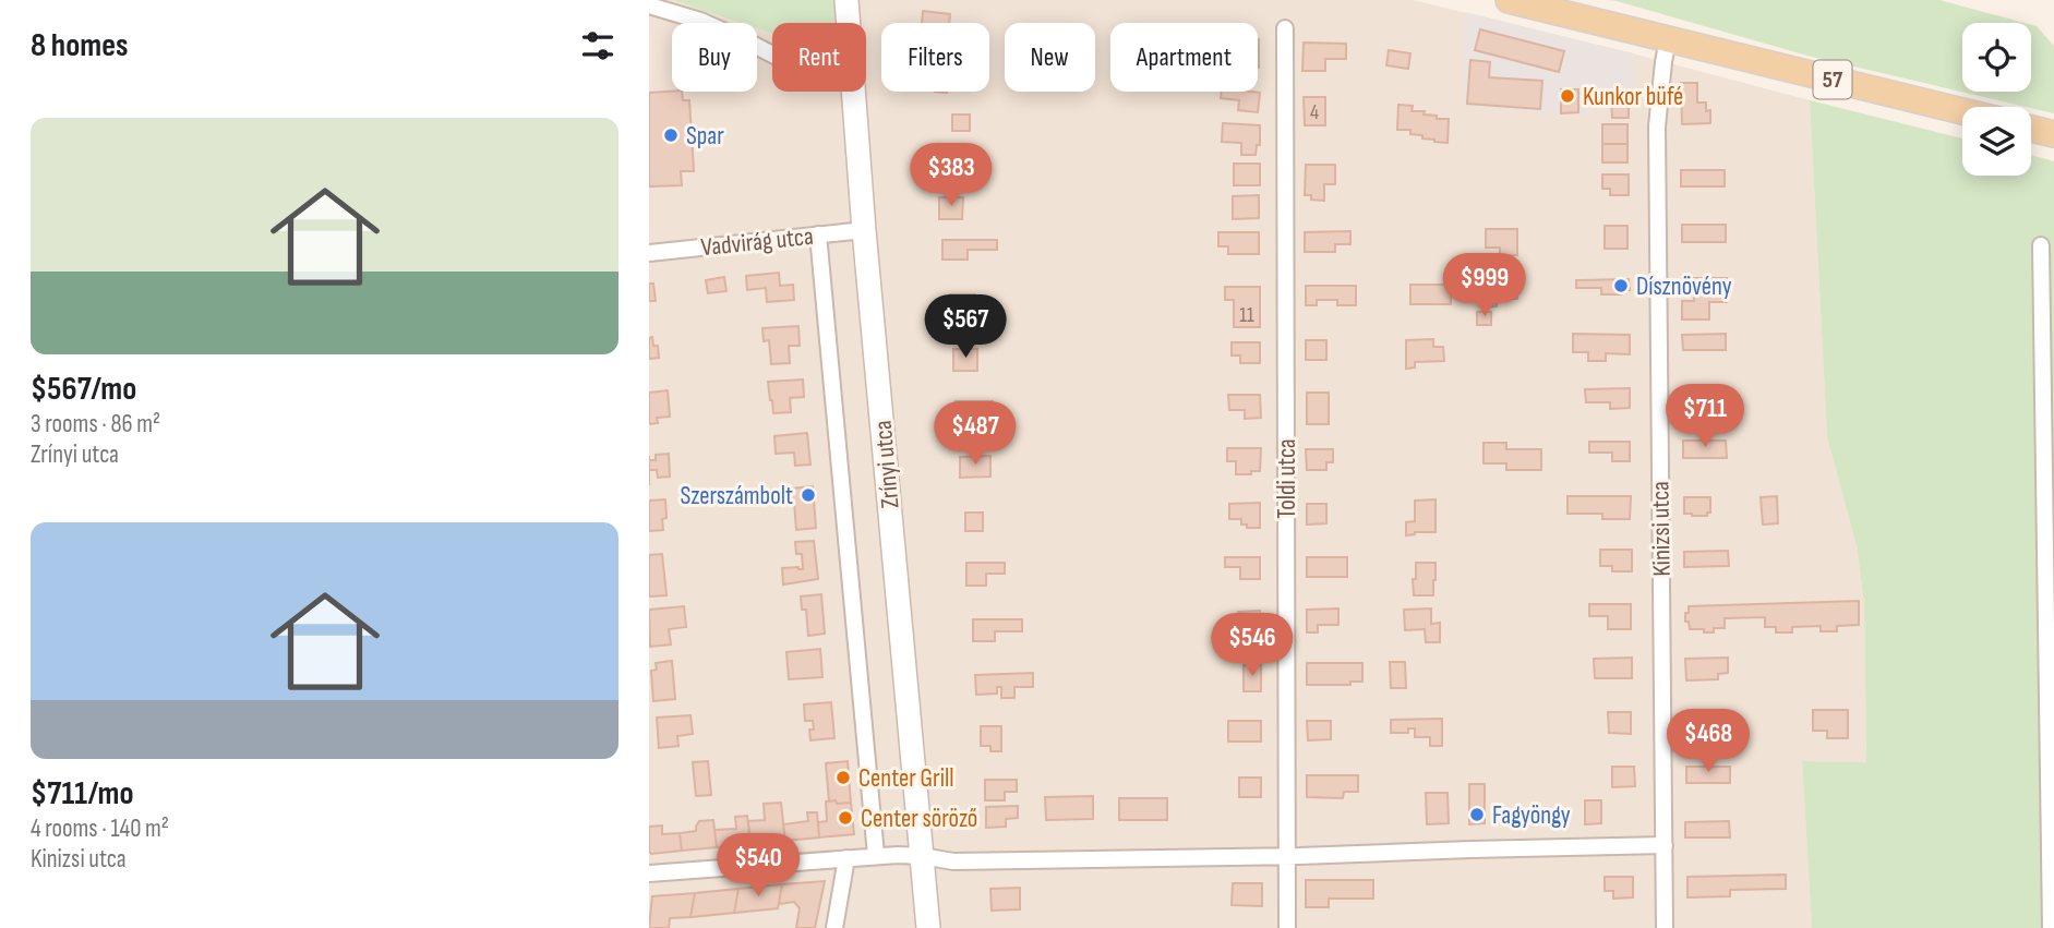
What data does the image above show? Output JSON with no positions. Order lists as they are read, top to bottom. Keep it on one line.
{"streets":{"main road":["57","Zrínyi utca"],"street":["Vadvirág utca","Toldi utca","Kinizsi utca"]},"crossings":[["57","Kinizsi utca"],["Vadvirág utca","Zrínyi utca"]],"places":["Kunkor büfé","Spar","Dísznövény","Szerszámbolt","Center Grill","Fagyöngy","Center söröző"],"house_numbers":["4","11"],"page":{"heading":"8 homes","chip":["Buy","Rent","Filters","New","Apartment"],"list":[{"name":"$567/mo","note":"3 rooms · 86 m² · Zrínyi utca"},{"name":"$711/mo","note":"4 rooms · 140 m² · Kinizsi utca"}],"price":["$383","$999","$567","$711","$487","$546","$468","$540"]}}
